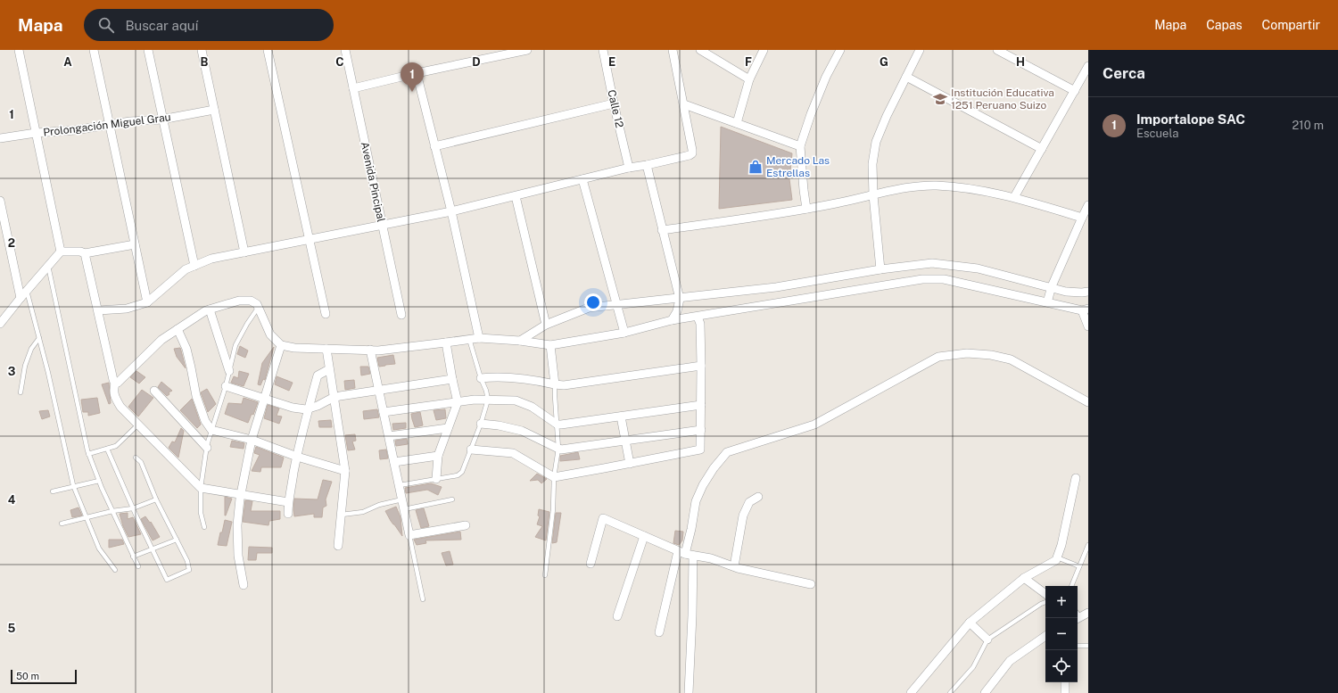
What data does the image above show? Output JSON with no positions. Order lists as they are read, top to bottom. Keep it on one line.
{"streets":{"street":["Calle 12","Prolongación Miguel Grau","Avenida Pincipal"]},"places":{"school or university":["Institución Educativa 1251 Peruano Suizo"],"shop":["Mercado Las Estrellas"]},"scale_bar":"50 m","page":{"header":"Mapa","search":"Buscar aquí","nav":["Mapa","Capas","Compartir"],"heading":"Cerca","pins":"1","list":[{"mark":"1","name":"Importalope SAC","note":"Escuela","value":"210 m"}],"map_buttons":["+","−"],"scale":"50 m"},"grid":{"columns":["A","B","C","D","E","F","G","H"],"rows":["1","2","3","4","5"]}}
